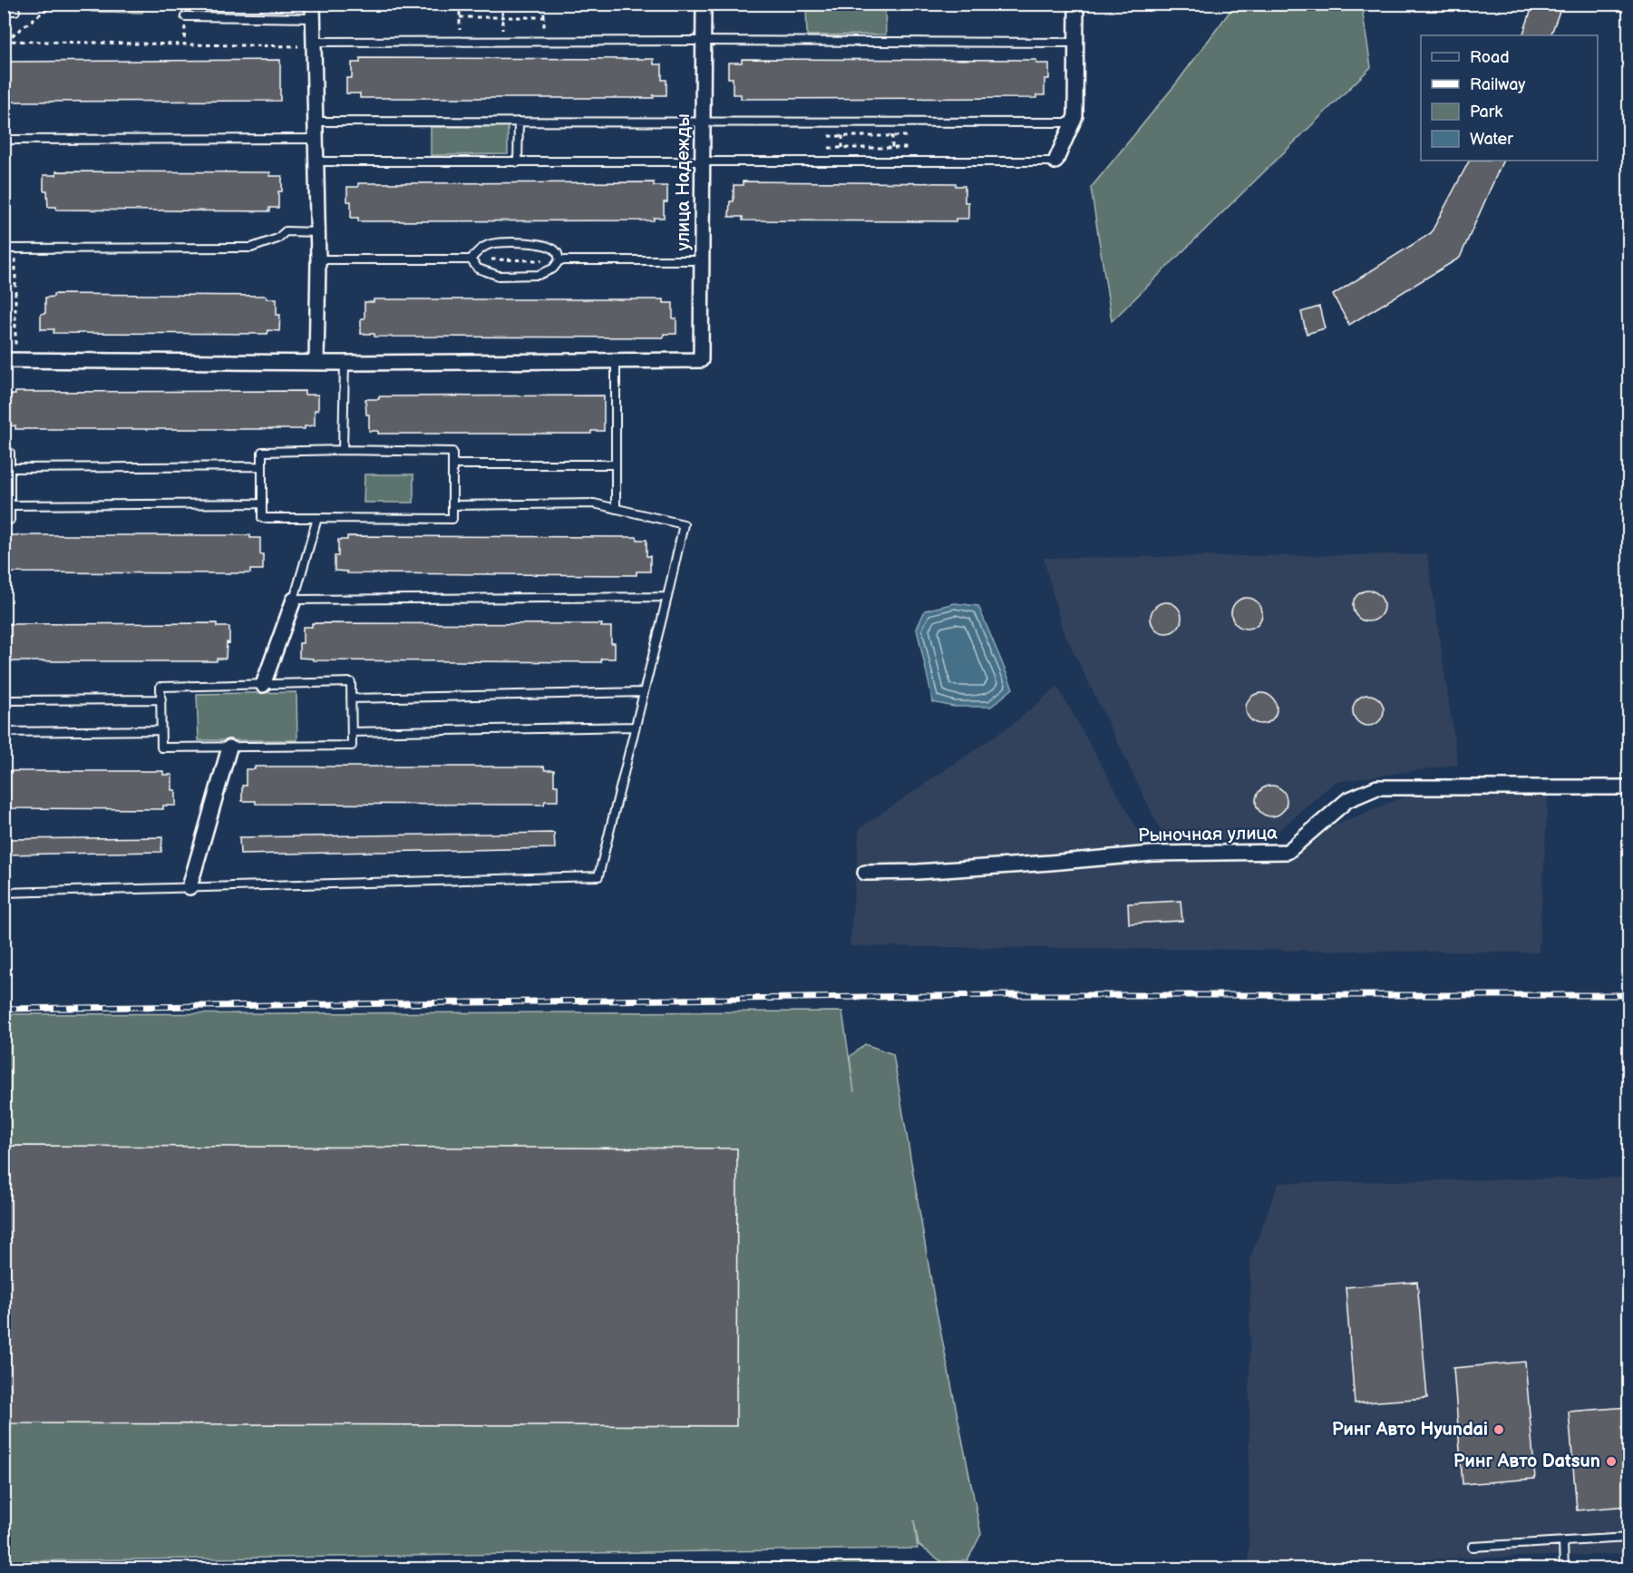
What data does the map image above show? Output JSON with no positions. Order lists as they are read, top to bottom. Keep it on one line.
{"streets":{"street":["улица Надежды","Рыночная улица"]},"places":["Ринг Авто Hyundai","Ринг Авто Datsun"],"legend":["Road","Railway","Park","Water"]}
